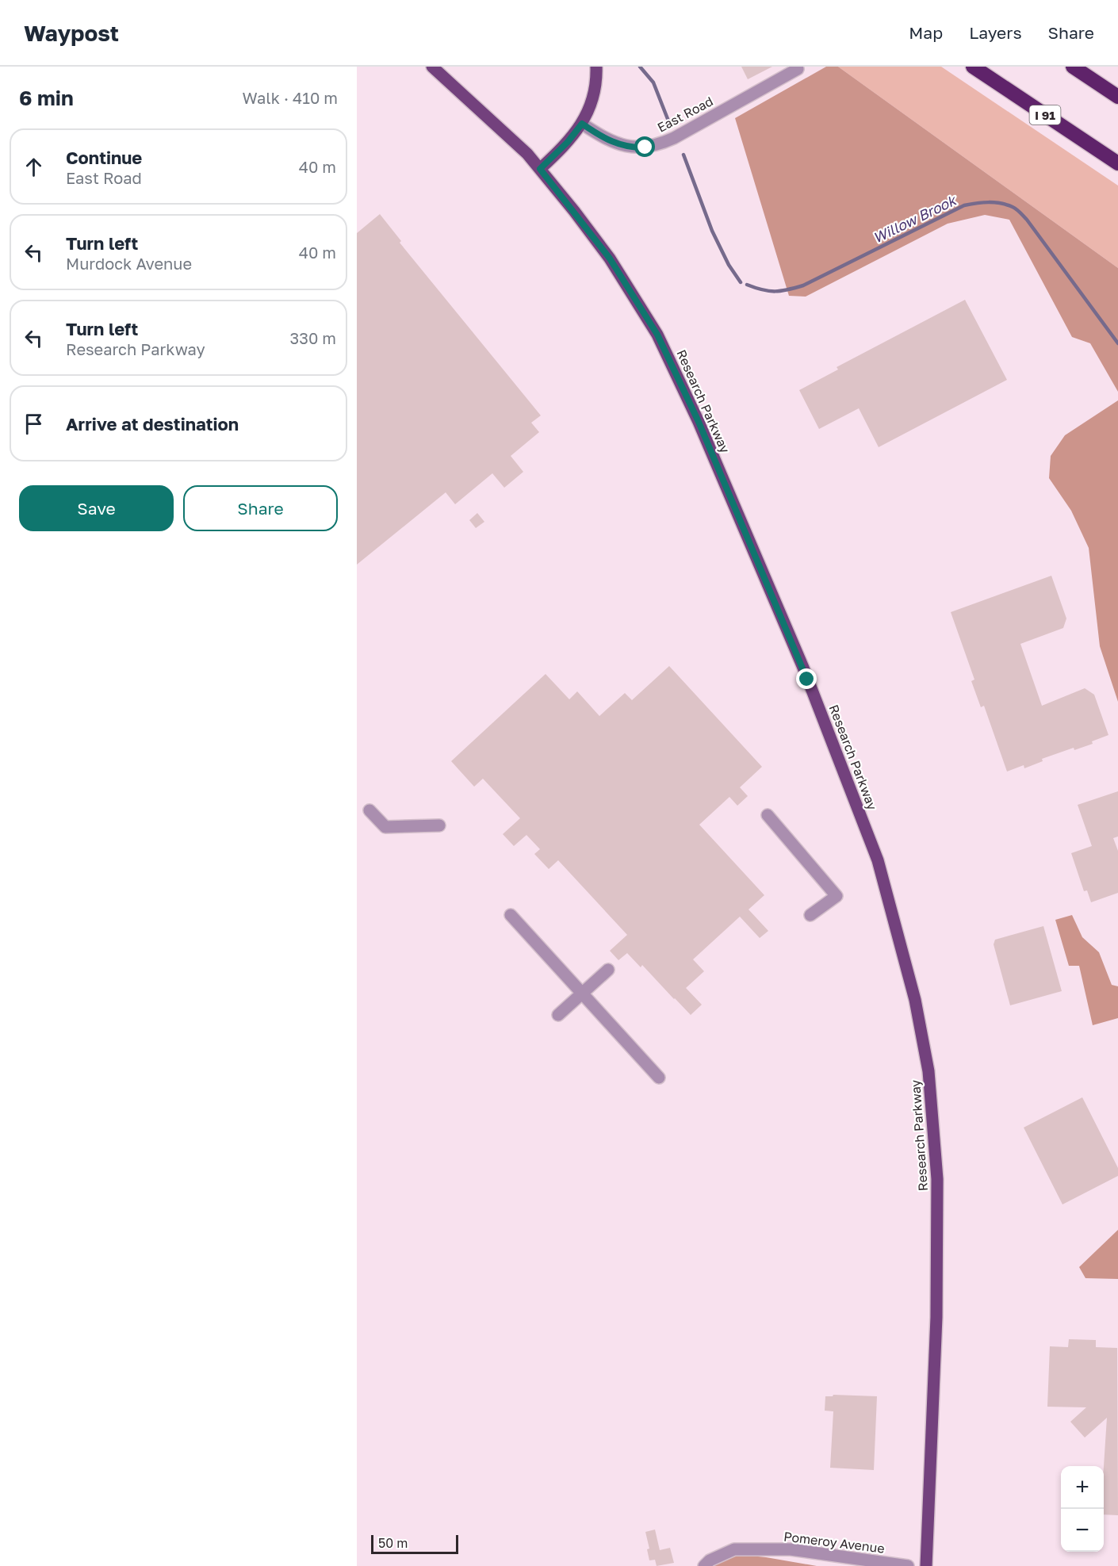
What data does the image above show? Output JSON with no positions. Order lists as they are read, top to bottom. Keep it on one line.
{"streets":{"highway":["I 91"],"main road":["Research Parkway"],"street":["East Road","Pomeroy Avenue"]},"water":["Willow Brook"],"scale_bar":"50 m","page":{"header":"Waypost","nav":["Map","Layers","Share"],"heading":["6 min","Walk · 410 m"],"list":[["Continue","East Road","40 m"],["Turn left","Murdock Avenue","40 m"],["Turn left","Research Parkway","330 m"],"Arrive at destination"],"buttons":["Save","Share"],"map_buttons":["+","−"],"scale":"50 m"}}
